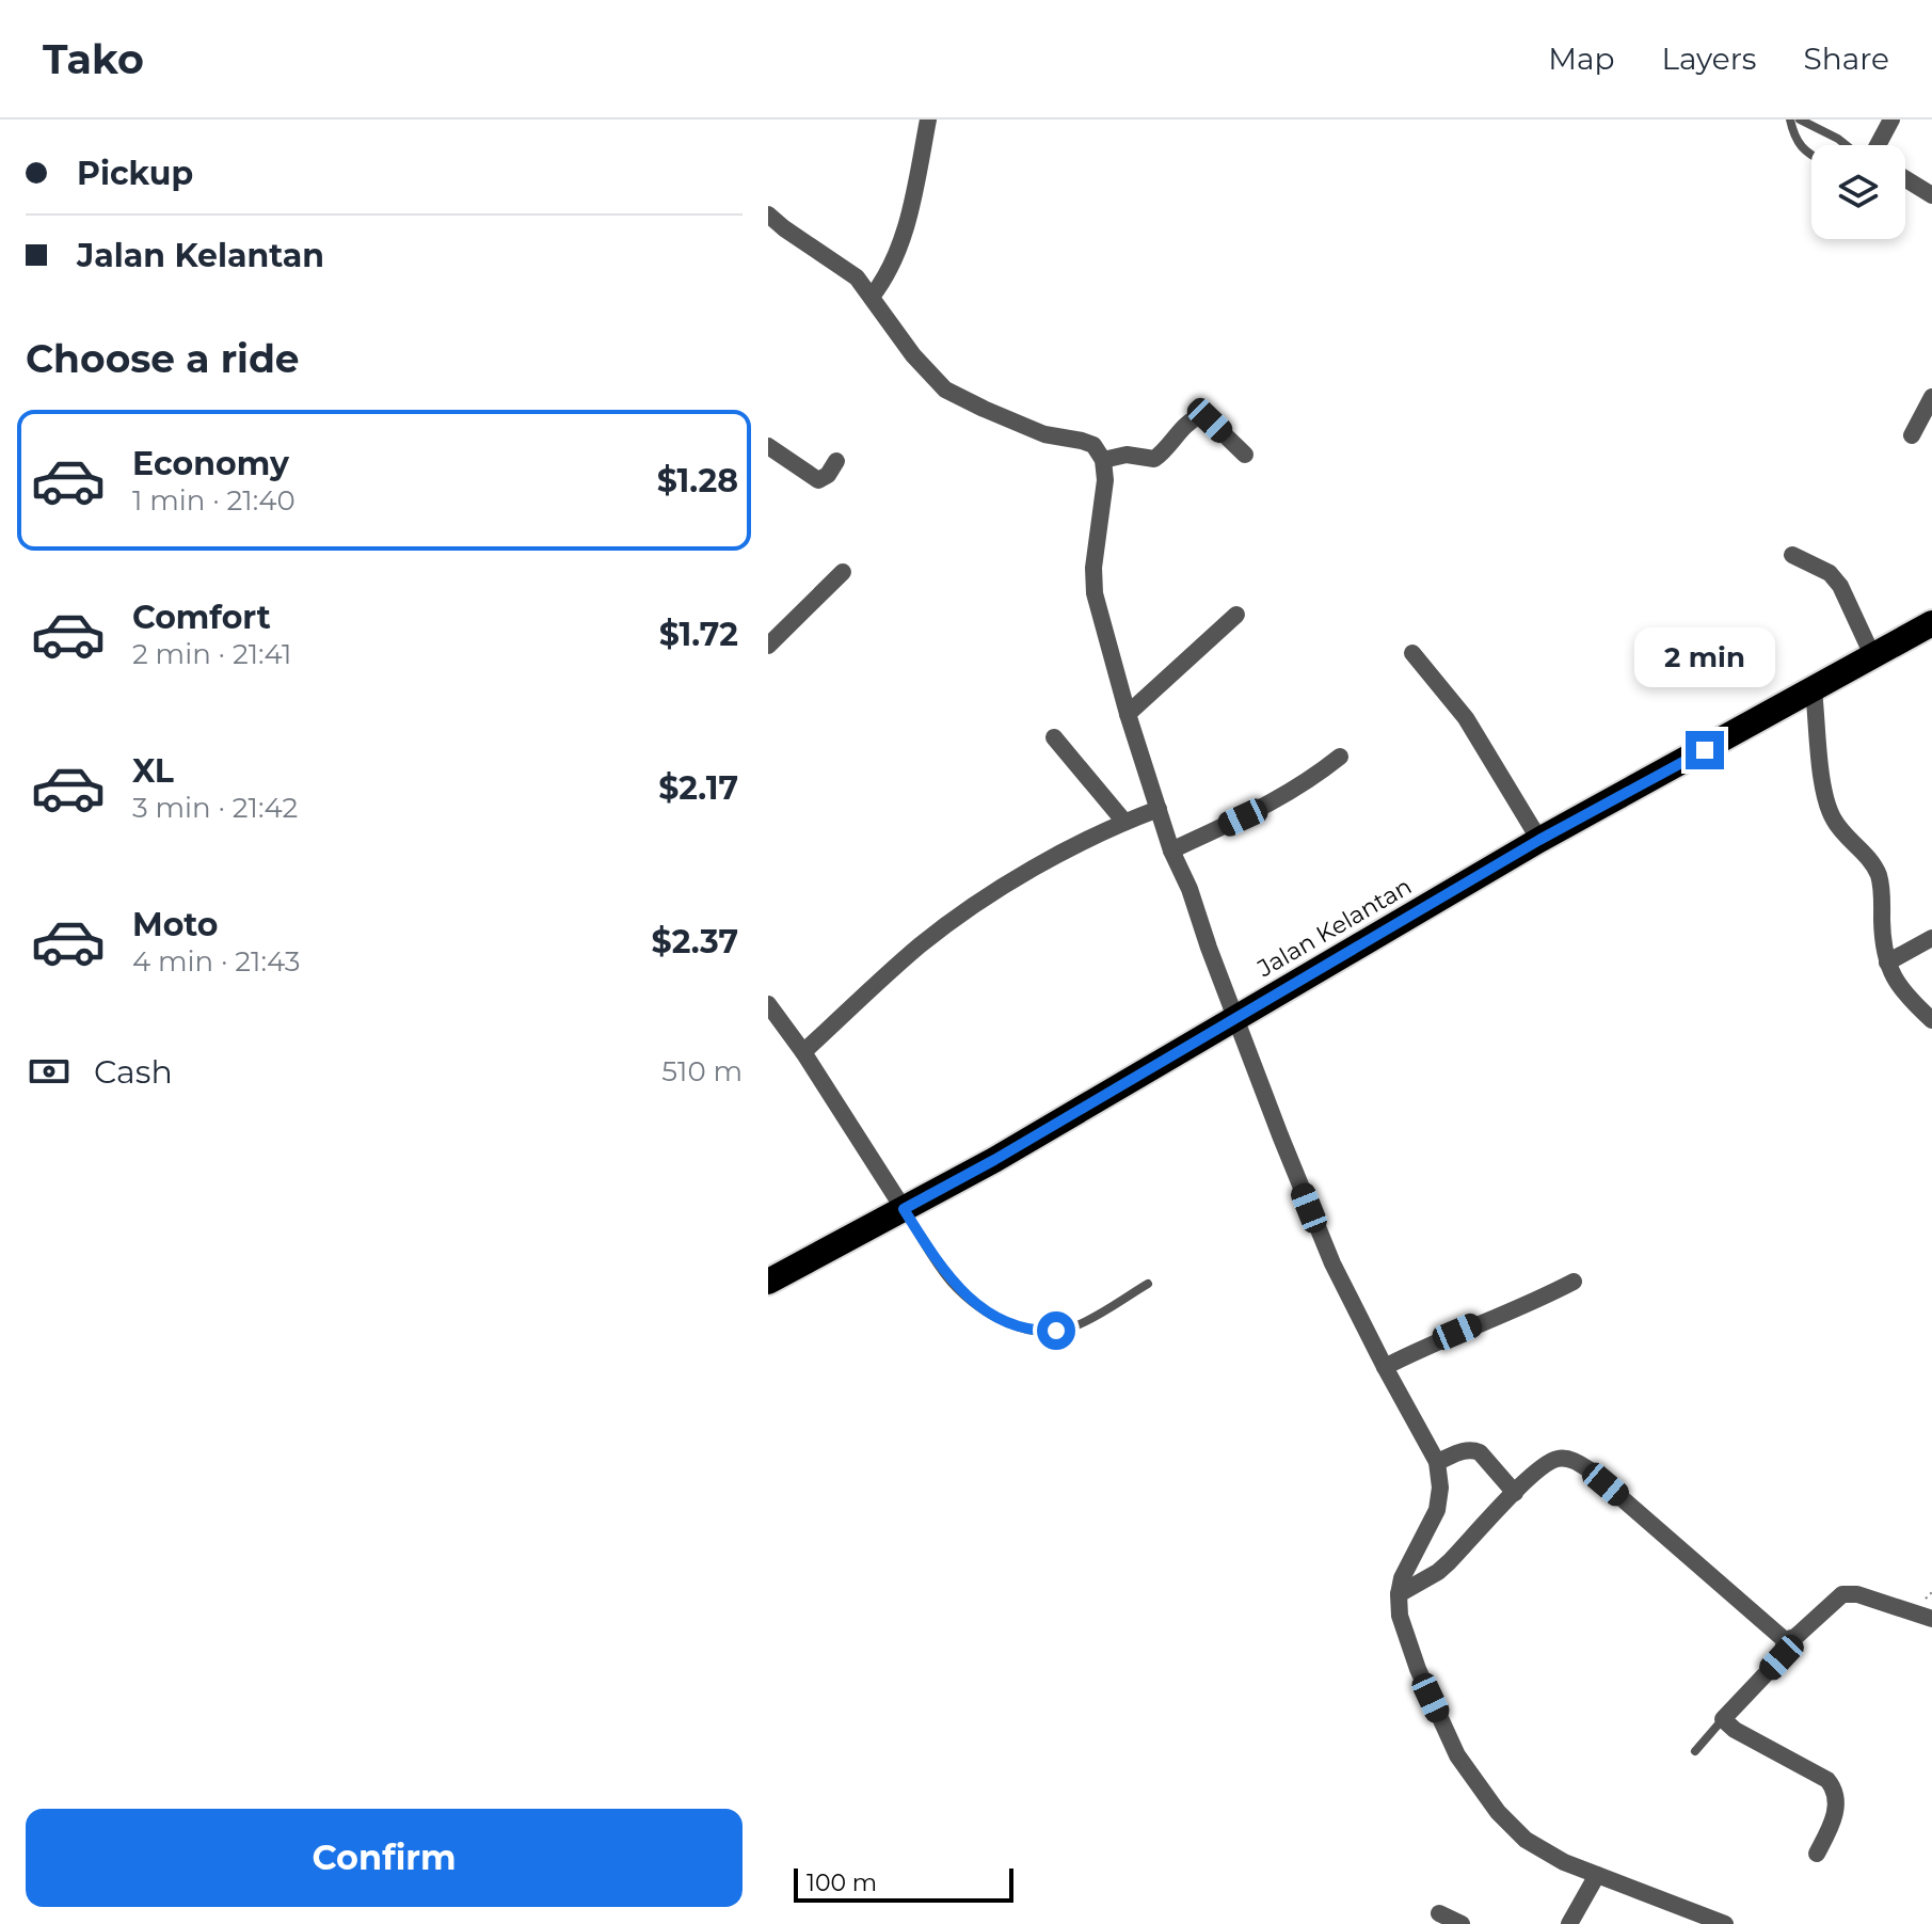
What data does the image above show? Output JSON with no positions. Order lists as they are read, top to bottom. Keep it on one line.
{"streets":{"highway":["Jalan Kelantan"]},"scale_bar":"100 m","page":{"header":"Tako","nav":["Map","Layers","Share"],"banner":["Pickup","Jalan Kelantan"],"heading":"Choose a ride","list":[{"name":"Economy","note":"1 min · 21:40","value":"$1.28"},{"name":"Comfort","note":"2 min · 21:41","value":"$1.72"},{"name":"XL","note":"3 min · 21:42","value":"$2.17"},{"name":"Moto","note":"4 min · 21:43","value":"$2.37"}],"bubble":"2 min","pay":["Cash","510 m"],"buttons":"Confirm","scale":"100 m"}}
